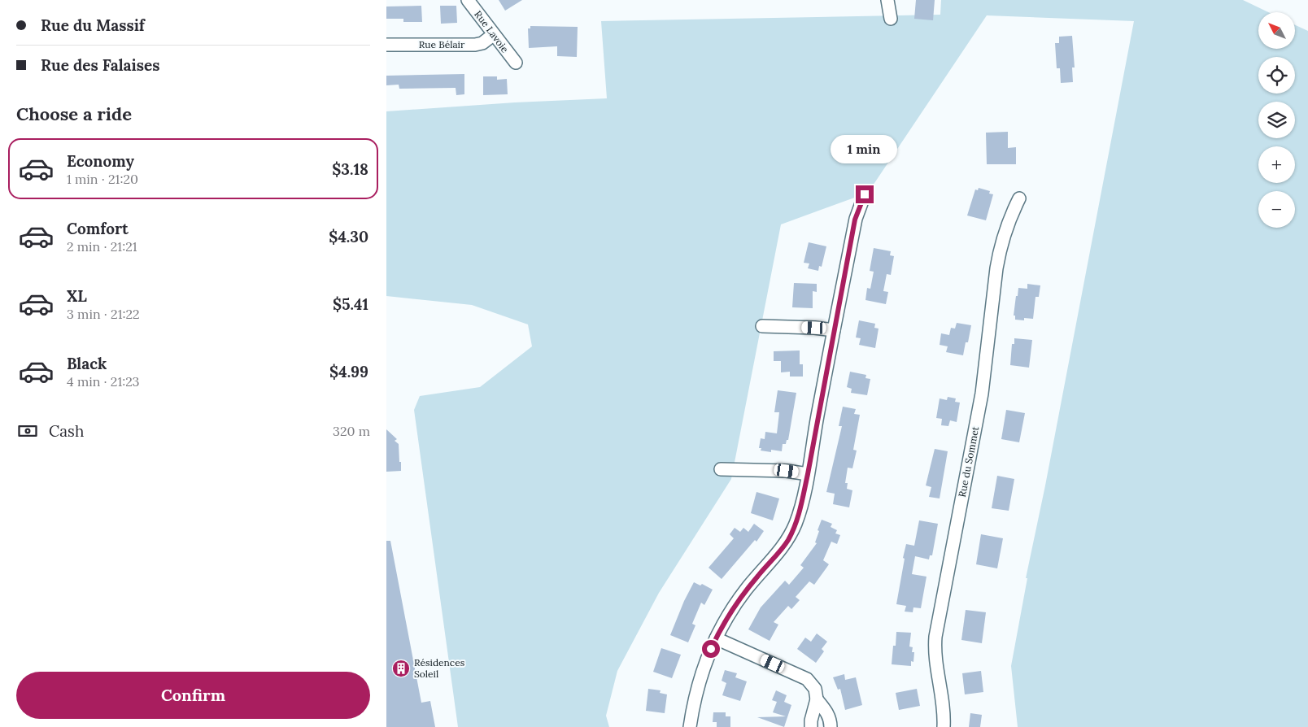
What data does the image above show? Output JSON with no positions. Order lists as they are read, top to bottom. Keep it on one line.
{"streets":{"street":["Rue Lavoie","Rue Bélair","Rue du Sommet"]},"crossings":[["Rue Lavoie","Rue Bélair"]],"places":{"building":["Résidences Soleil"]},"north":"top left","page":{"banner":["Rue du Massif","Rue des Falaises"],"map_buttons":["+","−"],"heading":"Choose a ride","bubble":"1 min","list":[{"name":"Economy","note":"1 min · 21:20","value":"$3.18"},{"name":"Comfort","note":"2 min · 21:21","value":"$4.30"},{"name":"XL","note":"3 min · 21:22","value":"$5.41"},{"name":"Black","note":"4 min · 21:23","value":"$4.99"}],"pay":["Cash","320 m"],"buttons":"Confirm"}}
